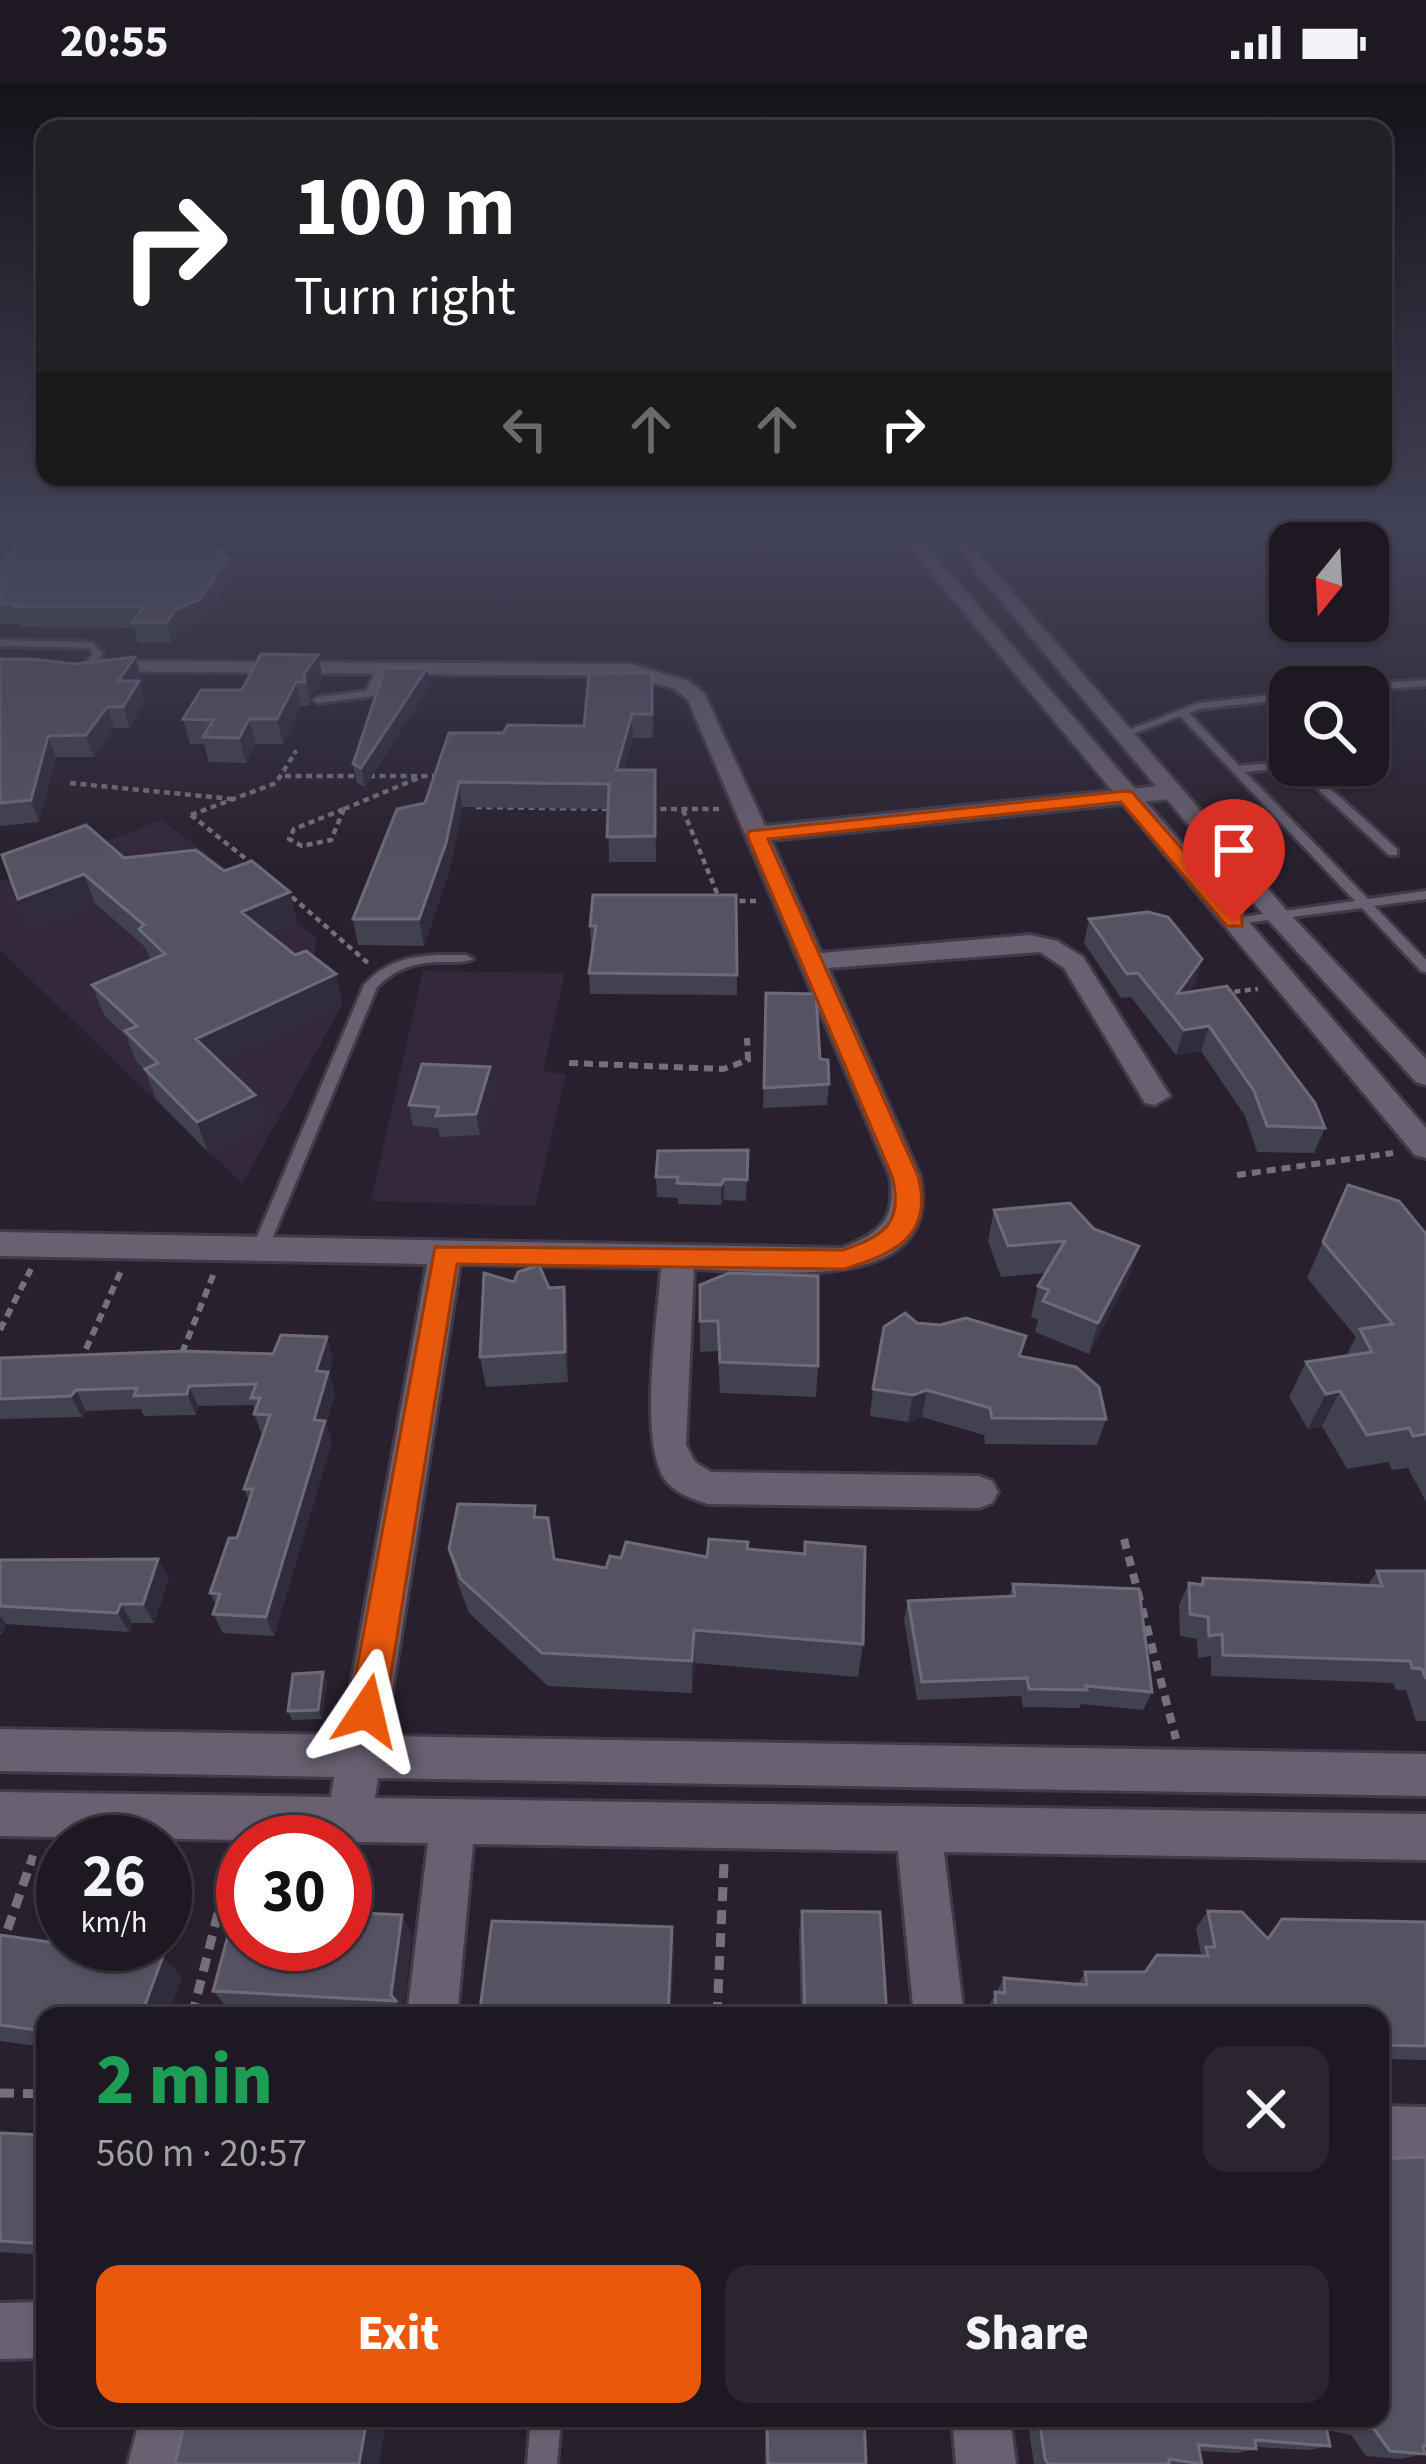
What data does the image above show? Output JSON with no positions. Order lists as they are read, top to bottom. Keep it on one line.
{"north":"bottom","page":{"status":"20:55","turn":["100 m","Turn right"],"speed":"26 km/h","limit":"30","heading":["2 min","560 m · 20:57"],"buttons":["Exit","Share"]}}
